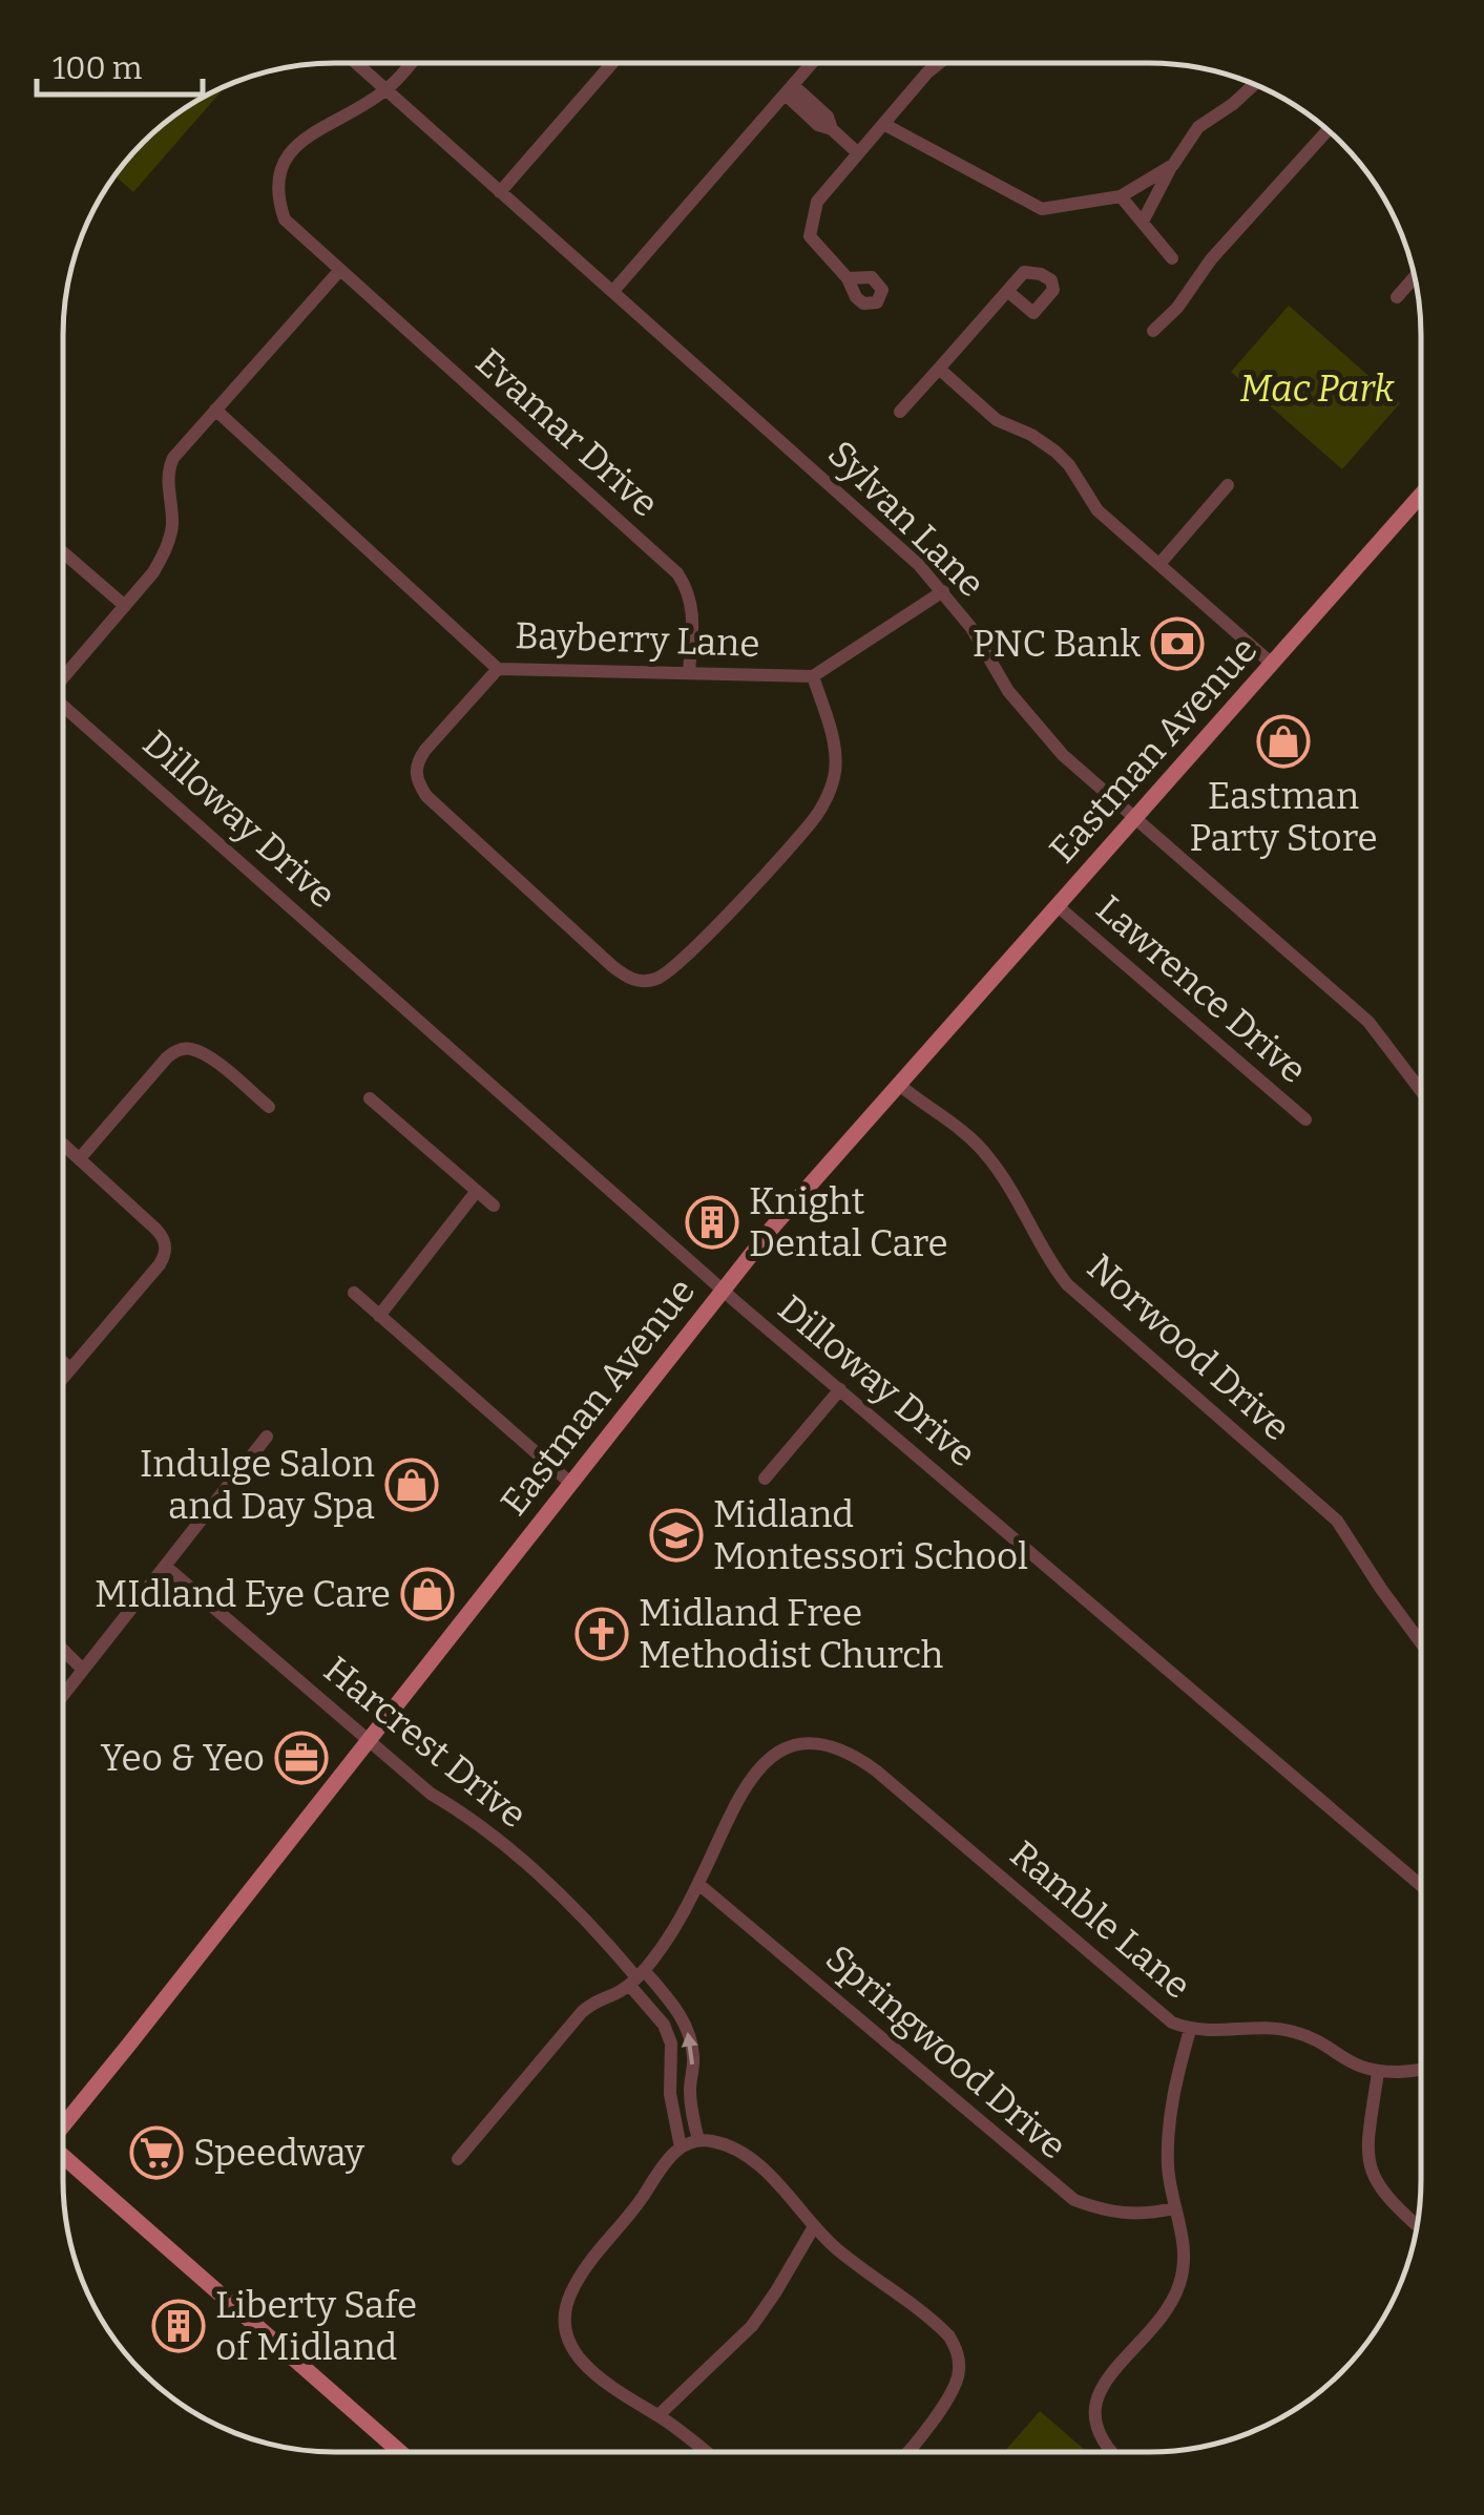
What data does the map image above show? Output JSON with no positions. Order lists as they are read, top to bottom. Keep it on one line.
{"streets":{"main road":["Eastman Avenue"],"street":["Evamar Drive","Sylvan Lane","Bayberry Lane","Dilloway Drive","Lawrence Drive","Norwood Drive","Harcrest Drive","Ramble Lane","Springwood Drive"]},"crossings":[["Evamar Drive","Sylvan Lane"],["Evamar Drive","Bayberry Lane"],["Sylvan Lane","Bayberry Lane"],["Sylvan Lane","Eastman Avenue"],["Eastman Avenue","Dilloway Drive"],["Eastman Avenue","Lawrence Drive"],["Eastman Avenue","Norwood Drive"],["Eastman Avenue","Harcrest Drive"],["Ramble Lane","Springwood Drive"]],"parks":["Mac Park"],"places":{"bank":["PNC Bank"],"shop":["Eastman Party Store","Indulge Salon and Day Spa","MIdland Eye Care"],"building":["Knight Dental Care","Liberty Safe of Midland"],"school or university":["Midland Montessori School"],"church":["Midland Free Methodist Church"],"office":["Yeo & Yeo"],"supermarket":["Speedway"]},"scale_bar":"100 m"}
